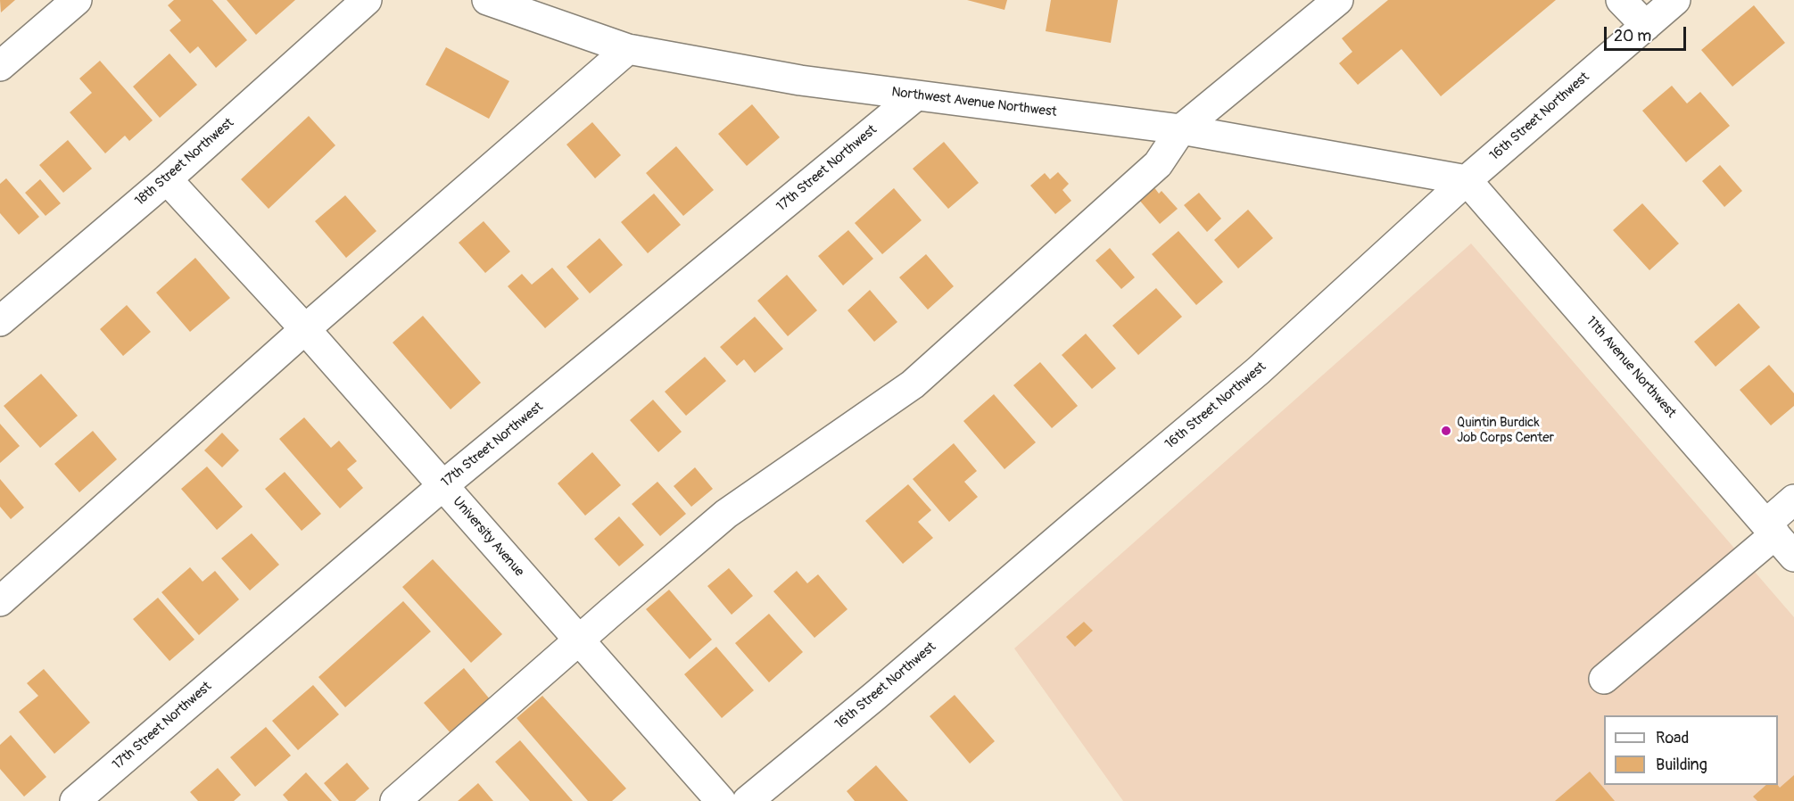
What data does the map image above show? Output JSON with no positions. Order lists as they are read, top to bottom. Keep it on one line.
{"streets":{"street":["Northwest Avenue Northwest","16th Street Northwest","18th Street Northwest","17th Street Northwest","11th Avenue Northwest","University Avenue"]},"crossings":[["Northwest Avenue Northwest","16th Street Northwest"],["Northwest Avenue Northwest","17th Street Northwest"],["Northwest Avenue Northwest","11th Avenue Northwest"],["16th Street Northwest","11th Avenue Northwest"],["18th Street Northwest","University Avenue"],["17th Street Northwest","University Avenue"]],"places":["Quintin Burdick Job Corps Center"],"legend":["Road","Building"],"scale_bar":"20 m"}
